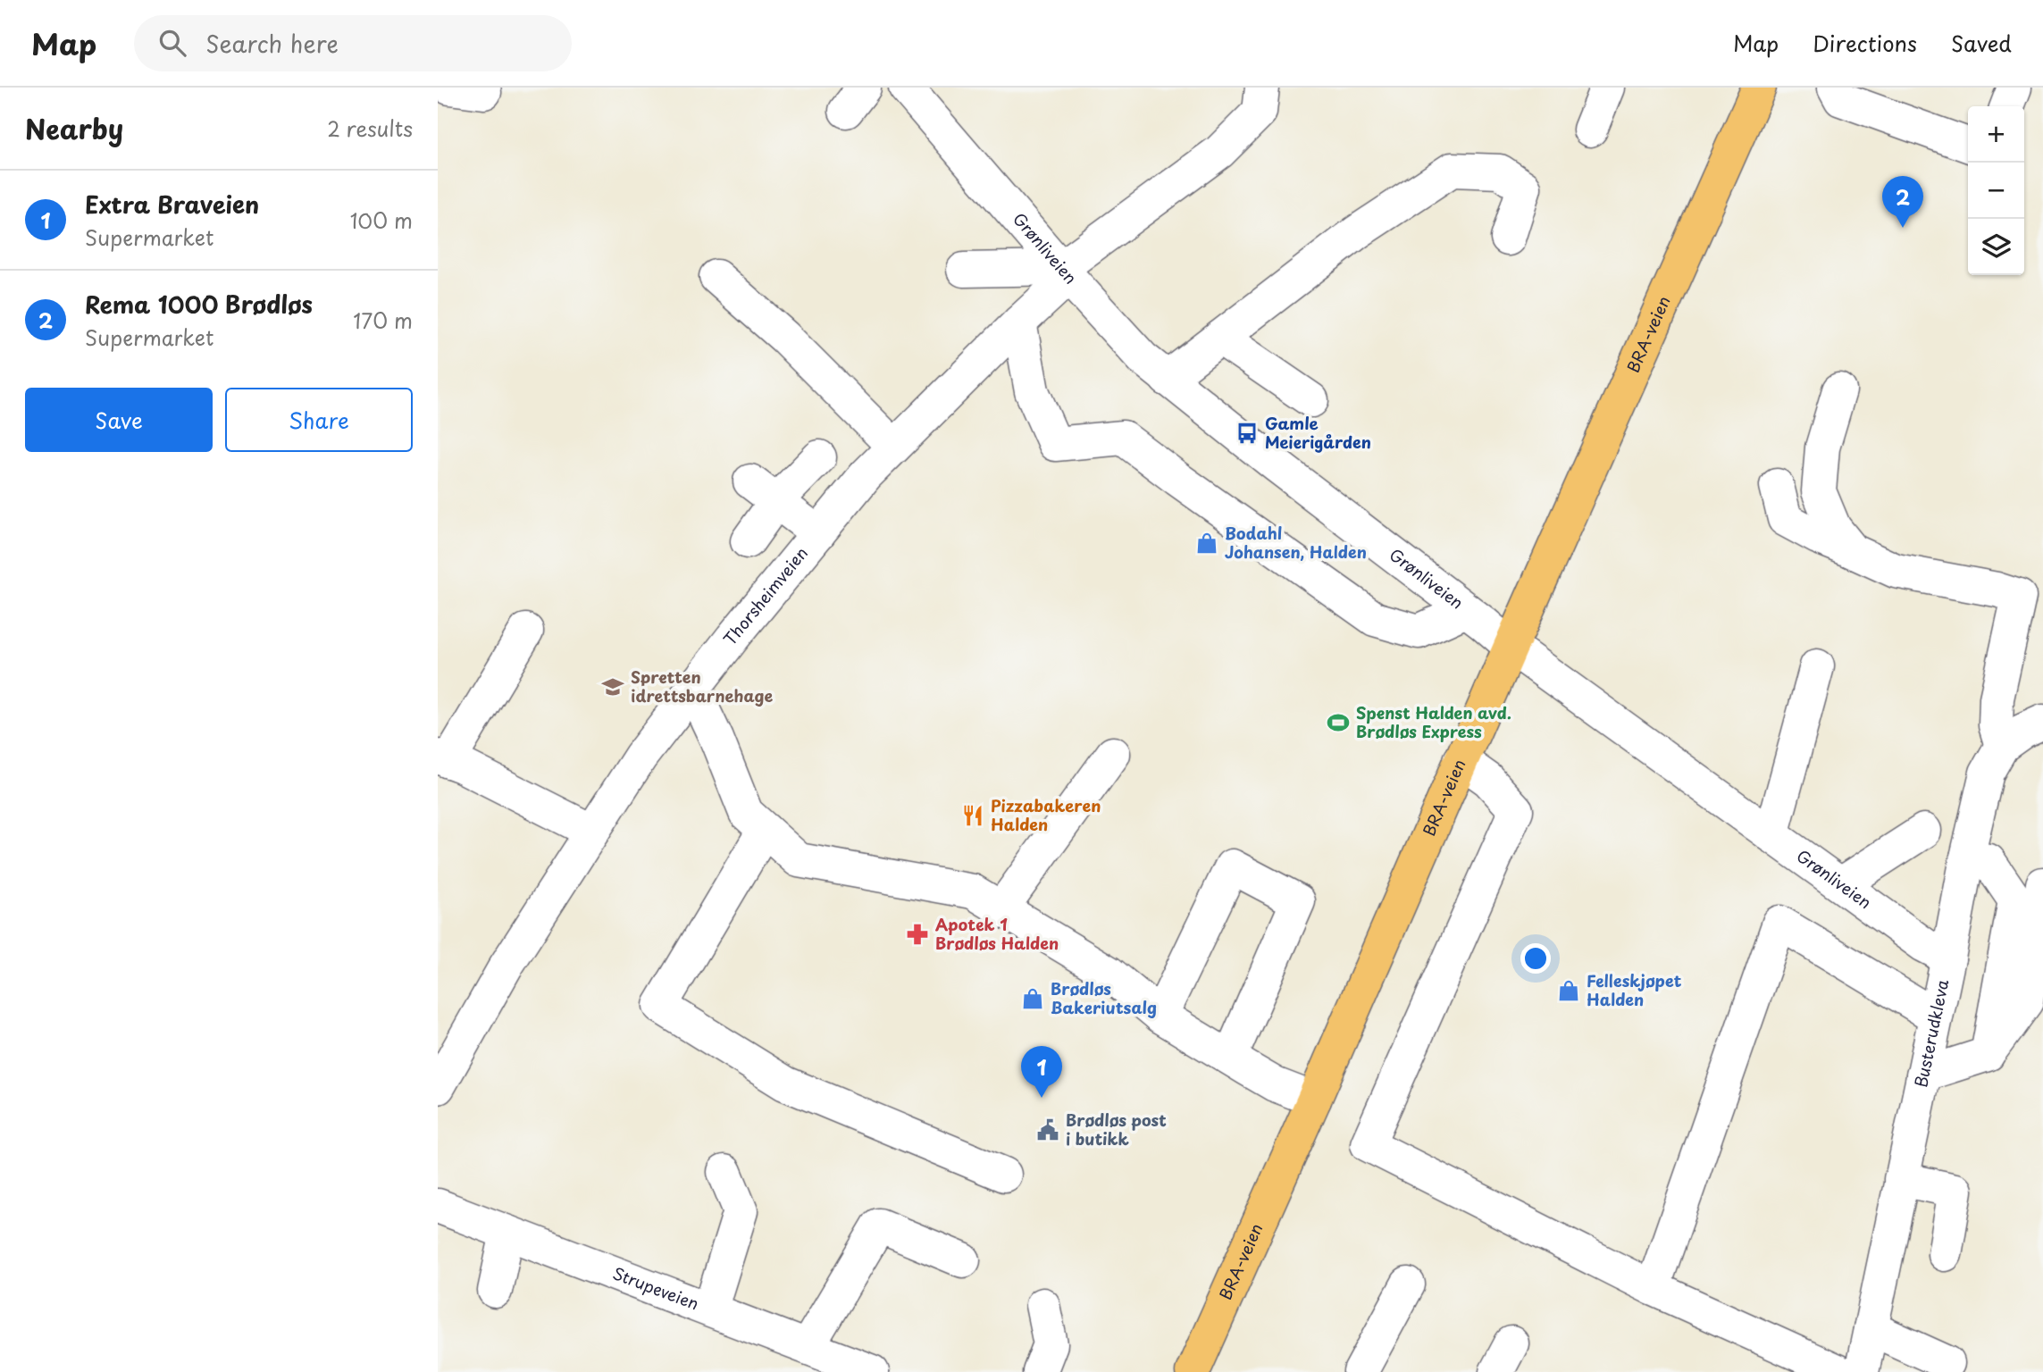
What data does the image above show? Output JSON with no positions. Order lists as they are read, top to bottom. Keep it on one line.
{"streets":{"main road":["BRA-veien"],"street":["Grønliveien","Thorsheimveien","Busterudkleva","Strupeveien"]},"crossings":[["Grønliveien","BRA-veien"],["Grønliveien","Thorsheimveien"],["Grønliveien","Busterudkleva"]],"places":{"bus stop":["Gamle Meierigården"],"shop":["Bodahl Johansen, Halden","Felleskjøpet Halden","Brødløs Bakeriutsalg"],"school or university":["Spretten idrettsbarnehage"],"sports":["Spenst Halden avd. Brødløs Express"],"restaurant":["Pizzabakeren Halden"],"pharmacy":["Apotek 1 Brødløs Halden"],"public building":["Brødløs post i butikk"]},"page":{"header":"Map","search":"Search here","nav":["Map","Directions","Saved"],"heading":["Nearby","2 results"],"map_buttons":["+","−"],"list":[{"mark":"1","name":"Extra Braveien","note":"Supermarket","value":"100 m"},{"mark":"2","name":"Rema 1000 Brødløs","note":"Supermarket","value":"170 m"}],"pins":["2","1"],"buttons":["Save","Share"]}}
